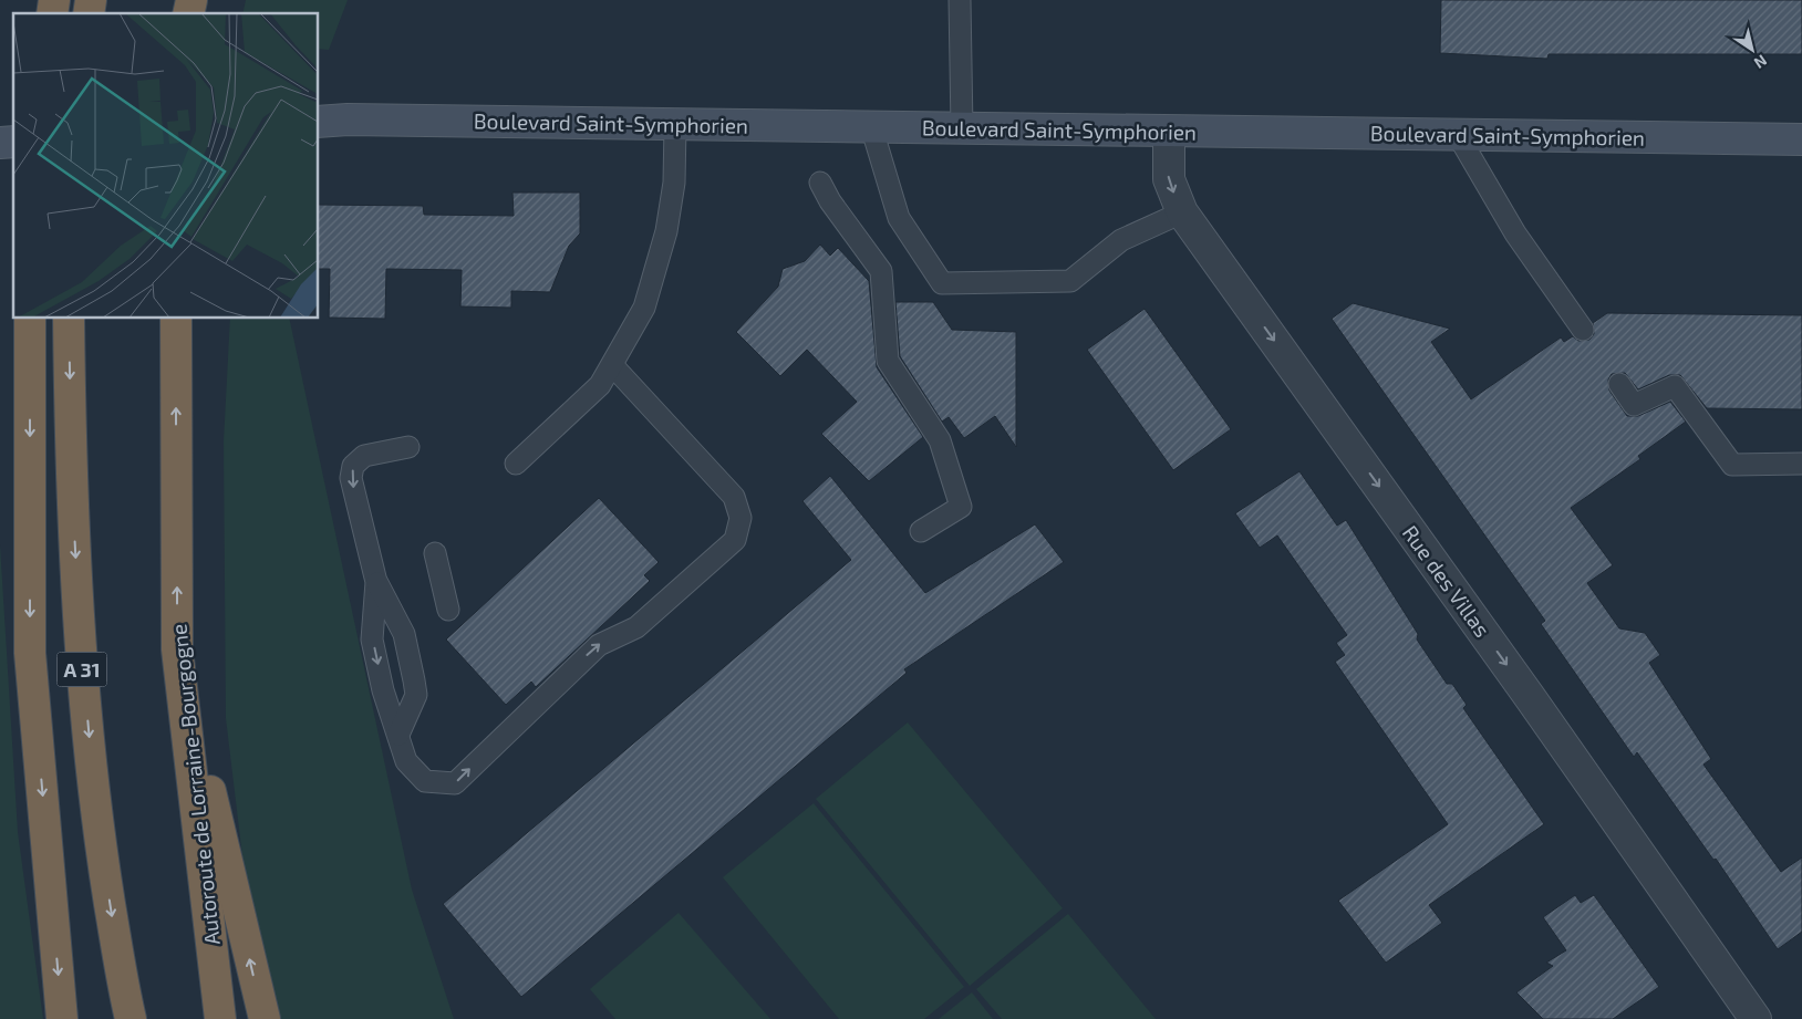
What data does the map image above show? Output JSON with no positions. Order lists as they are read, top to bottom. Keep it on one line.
{"streets":{"highway":["A 31","Autoroute de Lorraine-Bourgogne"],"main road":["Boulevard Saint-Symphorien"],"street":["Rue des Villas"]},"crossings":[["Boulevard Saint-Symphorien","Rue des Villas"]],"one_way":["Rue des Villas"],"north":"bottom right"}
